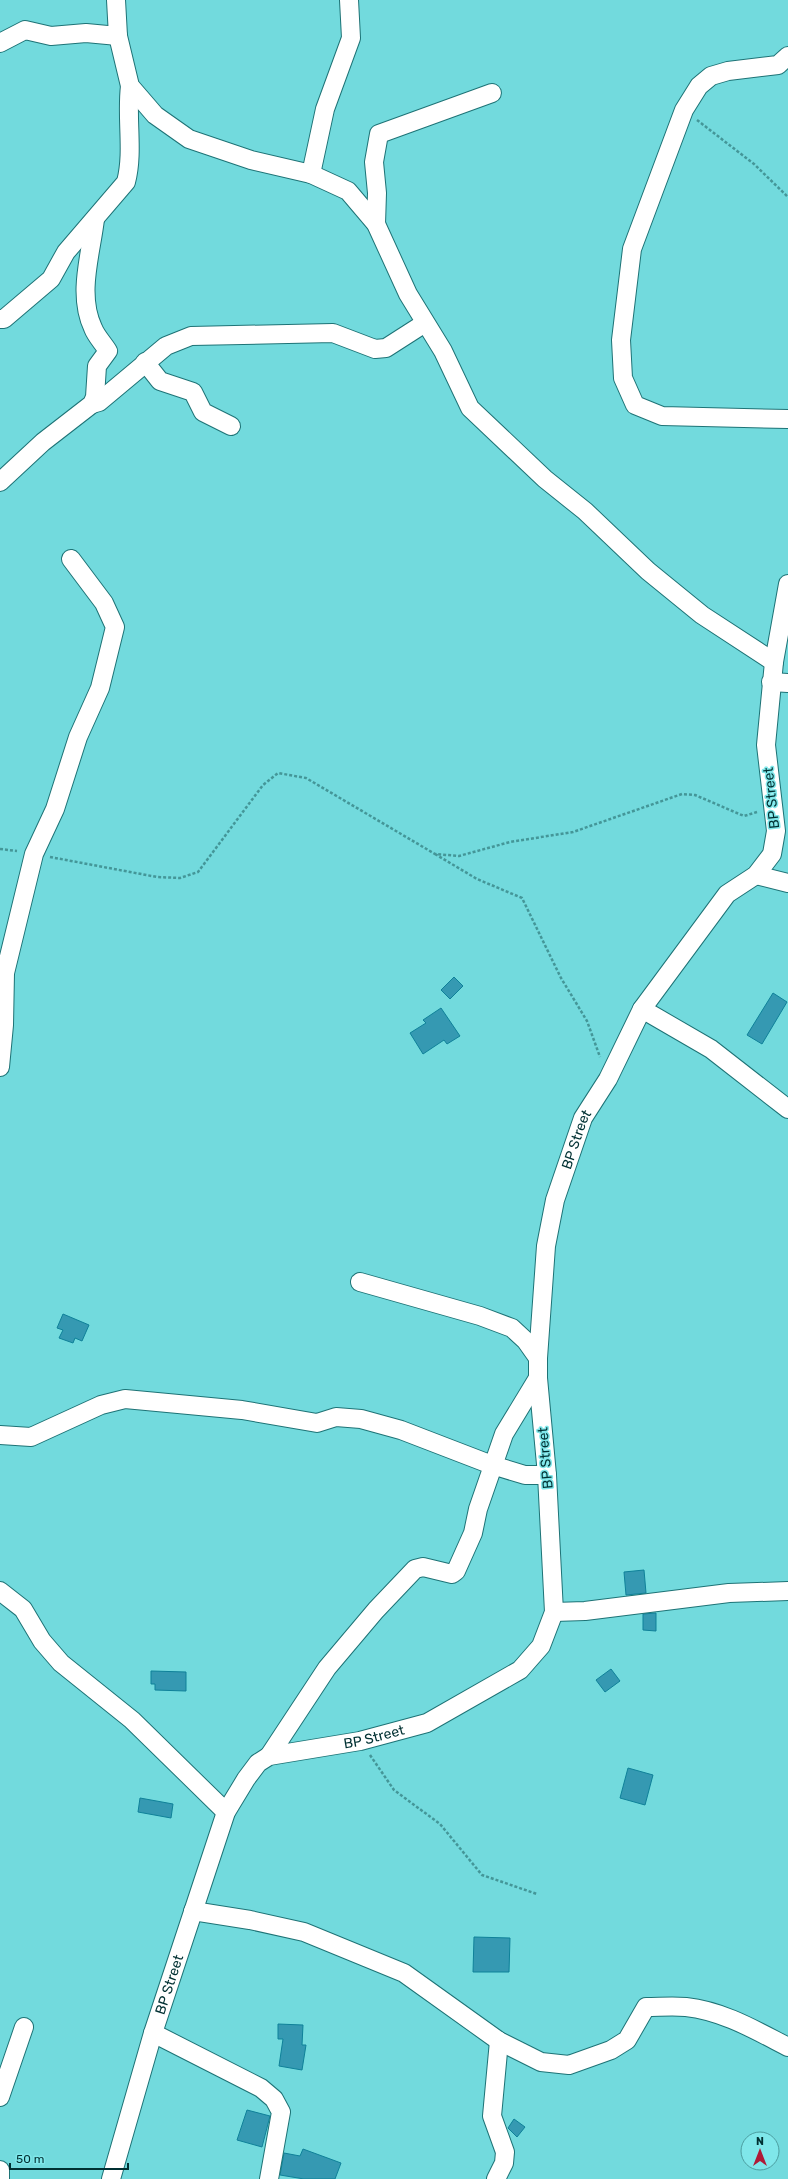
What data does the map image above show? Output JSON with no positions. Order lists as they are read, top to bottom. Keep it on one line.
{"streets":{"street":["BP Street"]},"scale_bar":"50 m","north":"top"}
